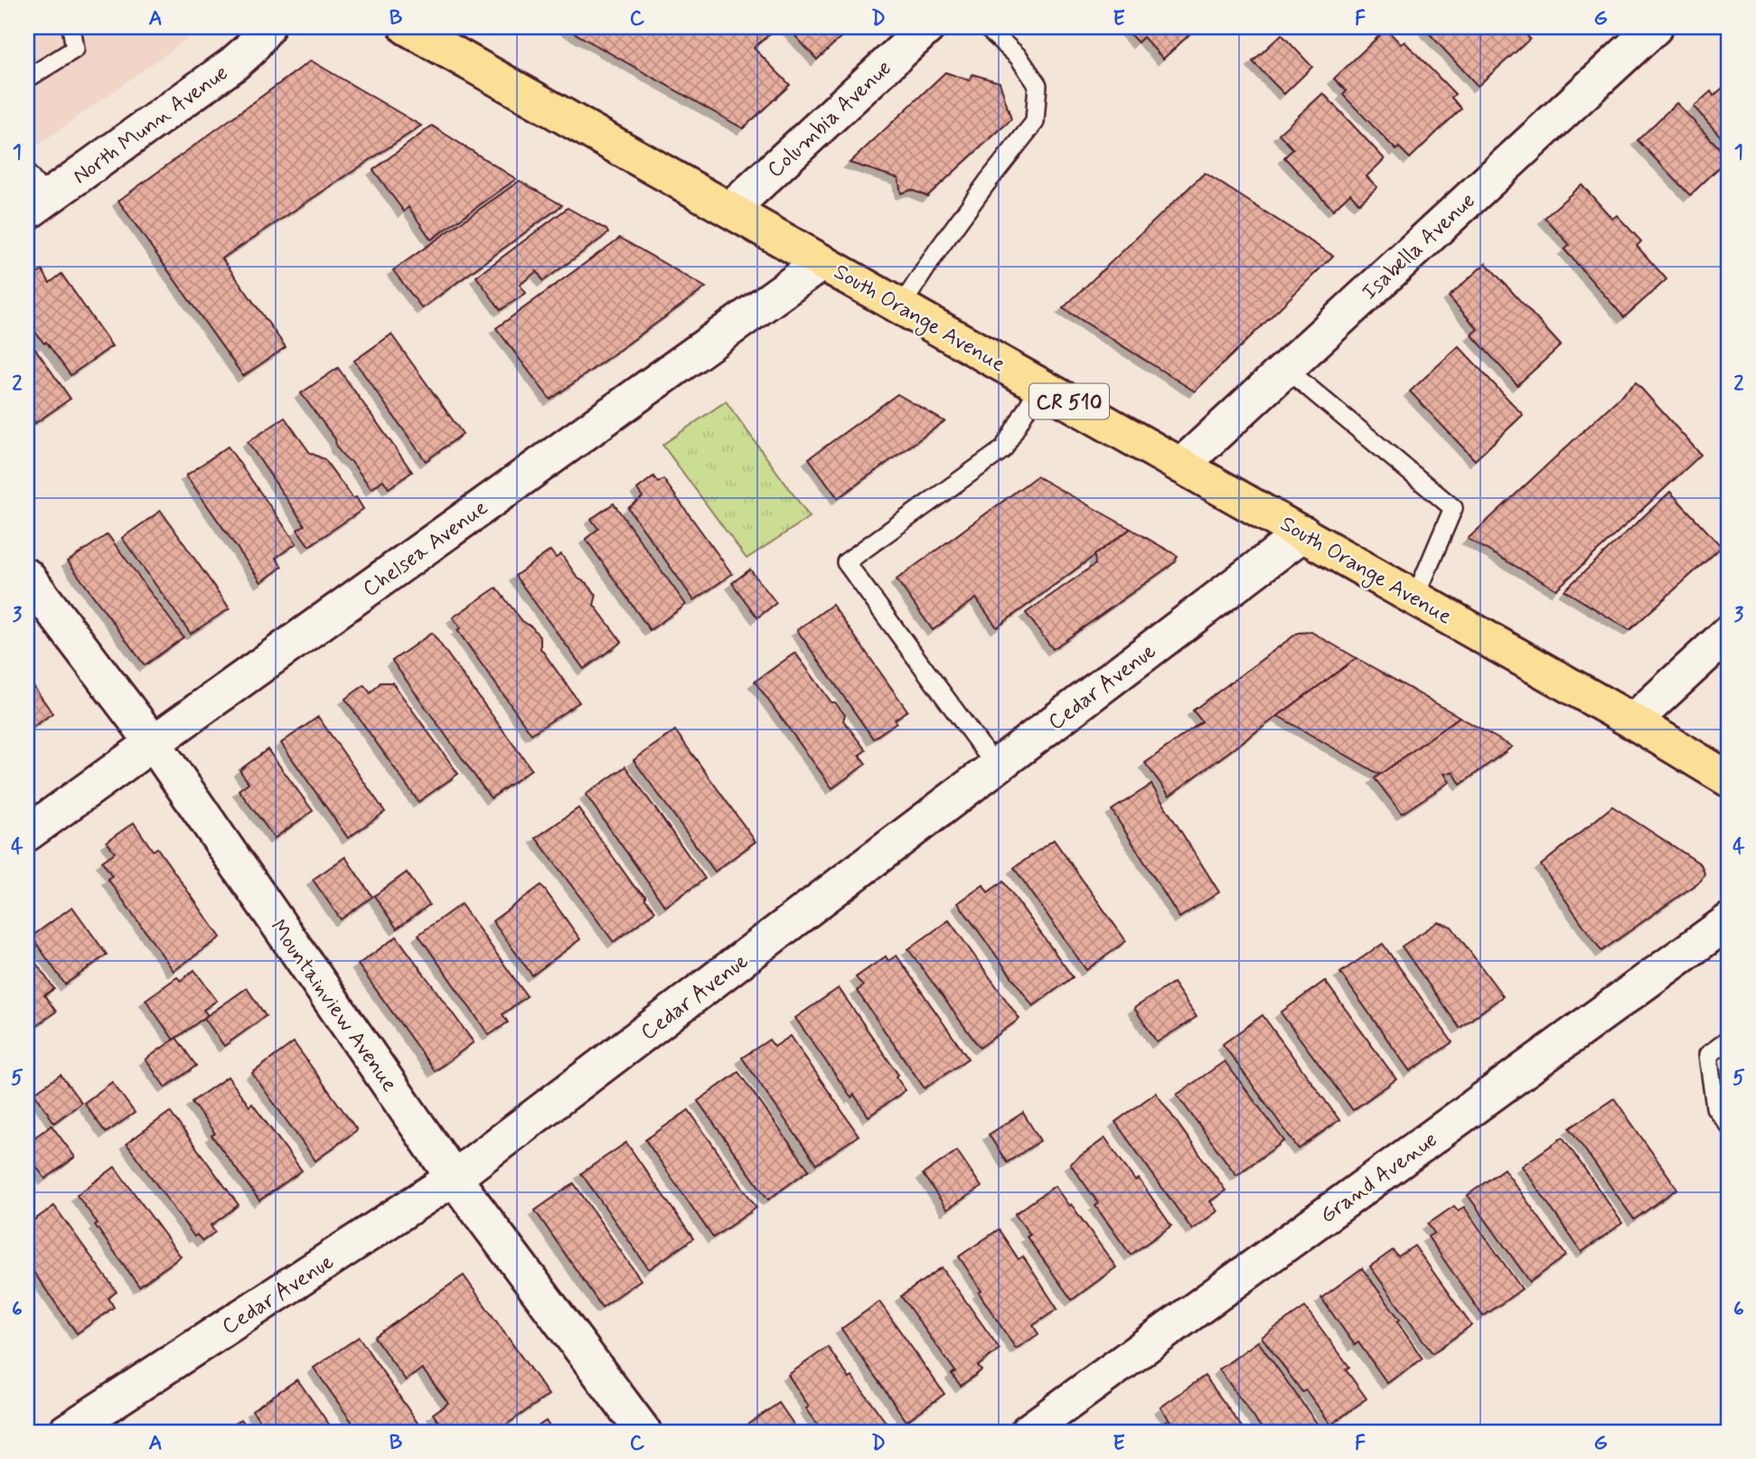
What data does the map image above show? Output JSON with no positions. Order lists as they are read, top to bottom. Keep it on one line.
{"streets":{"main road":["South Orange Avenue","CR 510"],"street":["Columbia Avenue","North Munn Avenue","Isabella Avenue","Chelsea Avenue","Cedar Avenue","Mountainview Avenue","Grand Avenue"]},"crossings":[["Columbia Avenue","South Orange Avenue"],["Isabella Avenue","South Orange Avenue"],["South Orange Avenue","Chelsea Avenue"],["South Orange Avenue","Cedar Avenue"],["Chelsea Avenue","Mountainview Avenue"],["Cedar Avenue","Mountainview Avenue"]],"grid":{"columns":["A","B","C","D","E","F","G"],"rows":["1","2","3","4","5","6"]}}
